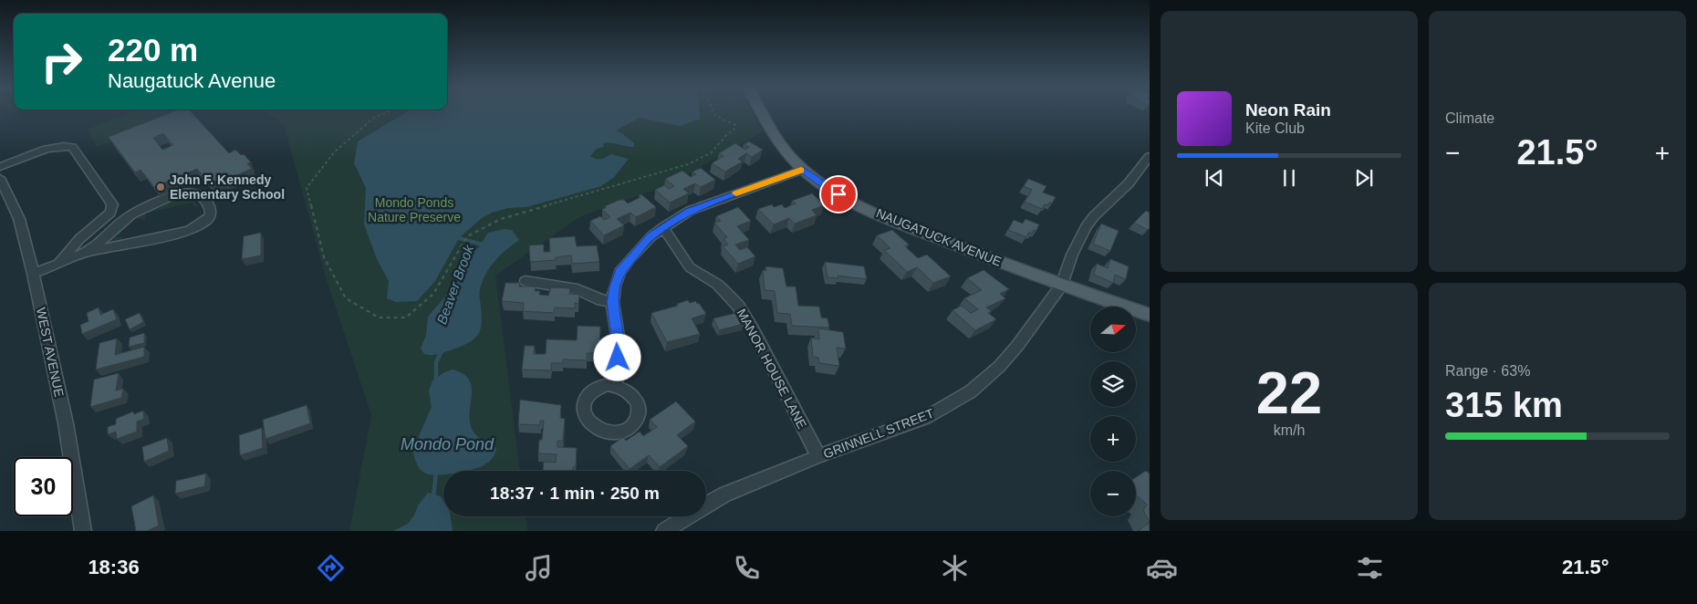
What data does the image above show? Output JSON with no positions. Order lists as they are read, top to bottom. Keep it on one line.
{"streets":{"main road":["NAUGATUCK AVENUE"],"street":["WEST AVENUE","MANOR HOUSE LANE","GRINNELL STREET"]},"crossings":[["NAUGATUCK AVENUE","GRINNELL STREET"],["MANOR HOUSE LANE","GRINNELL STREET"]],"water":["Beaver Brook","Mondo Pond"],"parks":["Mondo Ponds Nature Preserve"],"places":["John F. Kennedy Elementary School"],"north":"right","page":{"tile":["Climate",["22","km/h"],["Range · 63%","315 km"]],"turn":["220 m","Naugatuck Avenue"],"song":["Neon Rain","Kite Club"],"heat":["−","21.5°","+"],"map_buttons":["+","−"],"limit":"30","trip":"18:37 · 1 min · 250 m","tabs":["18:36","21.5°"]}}
